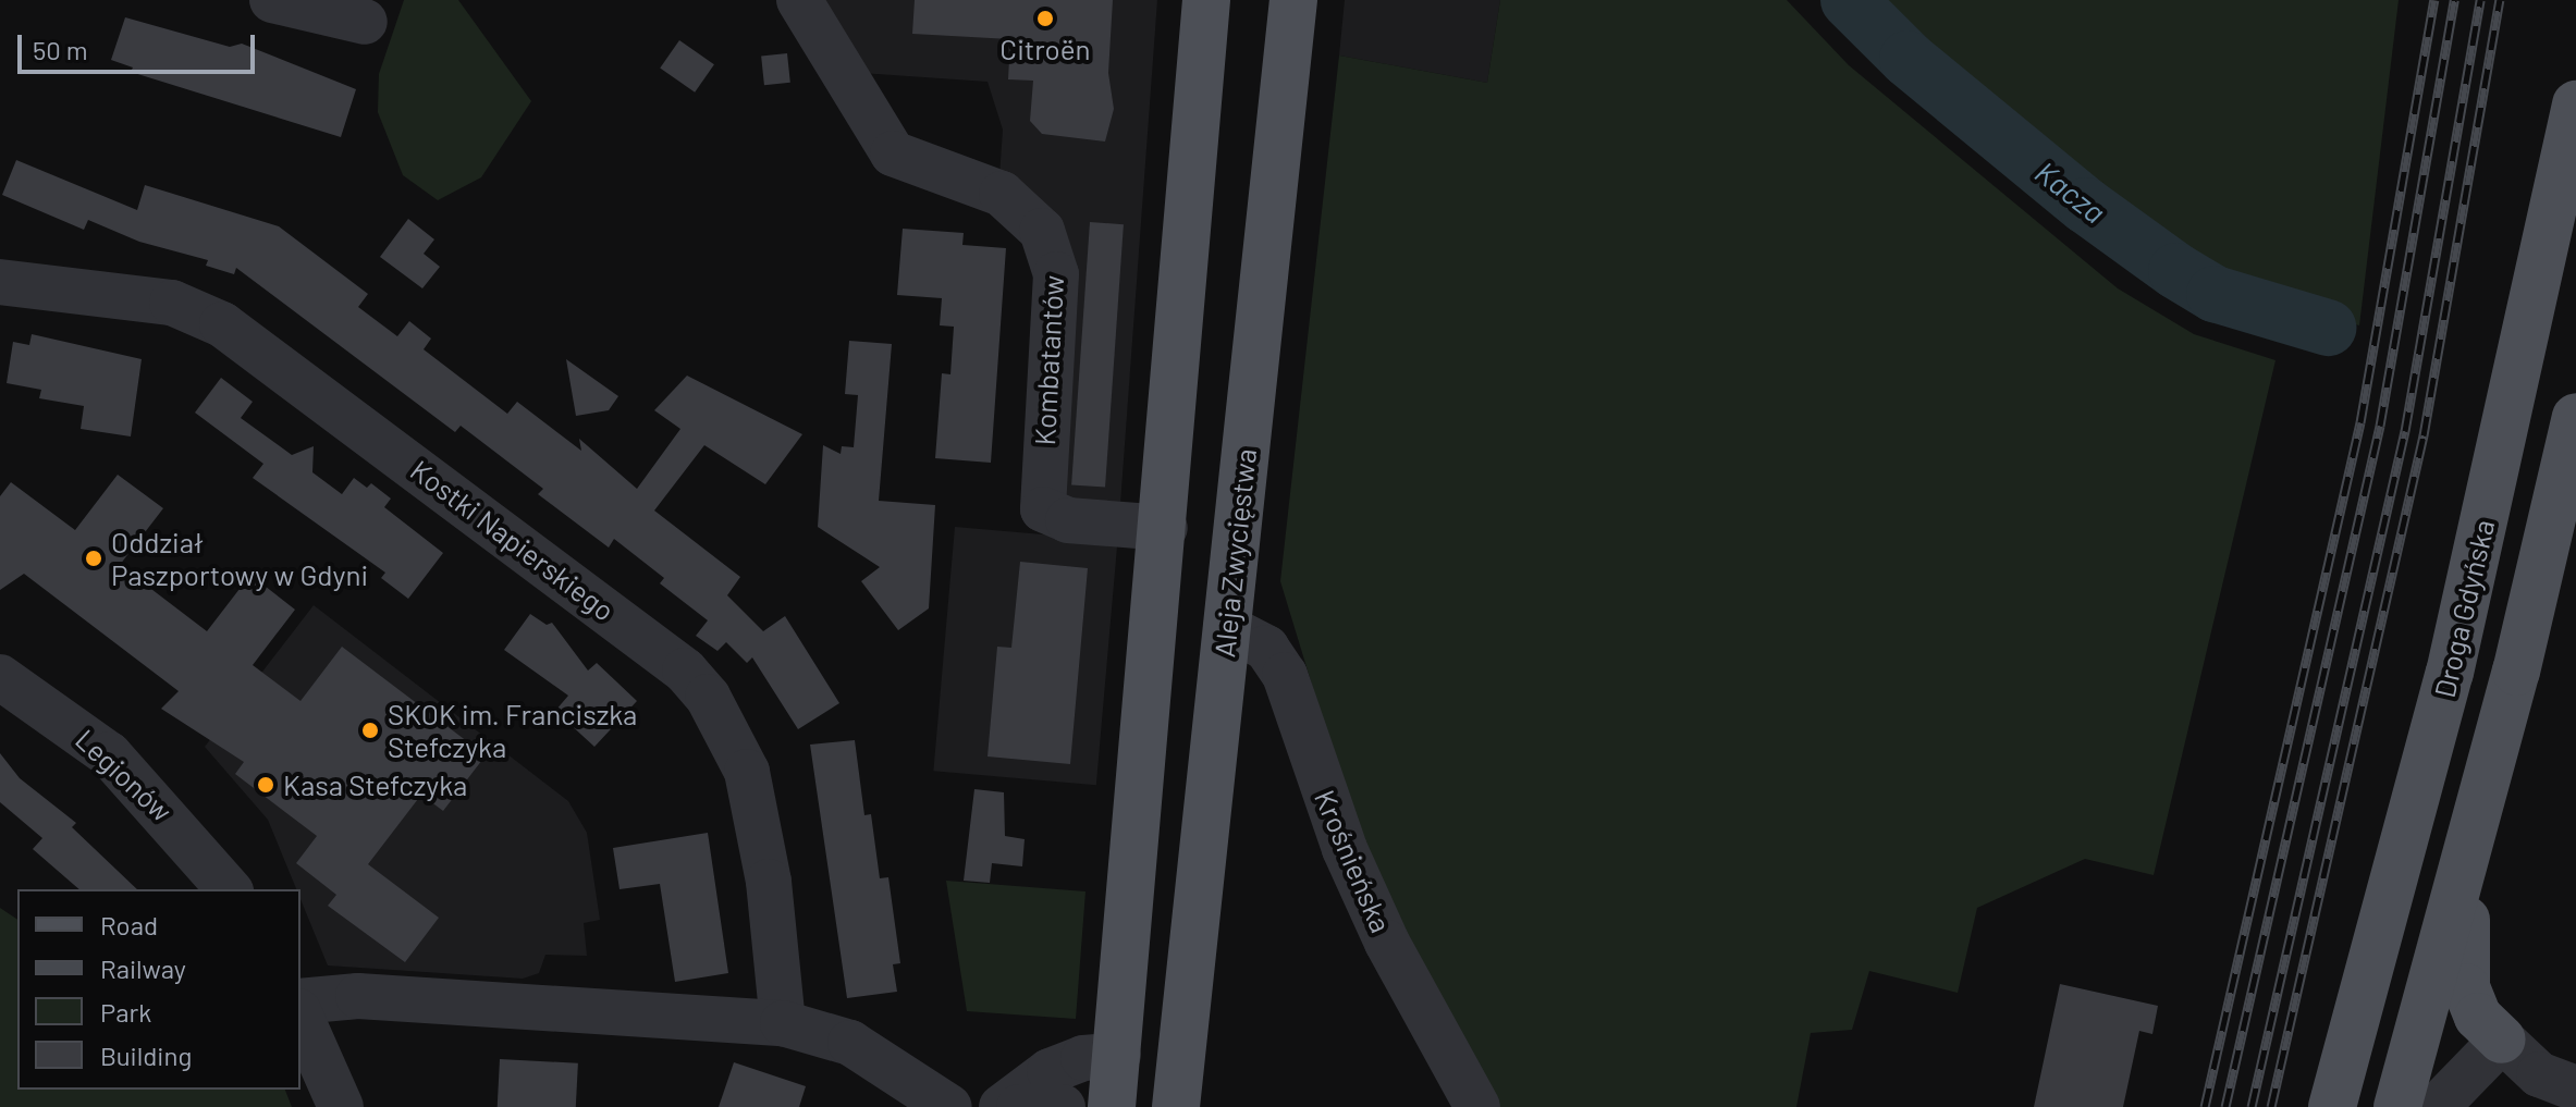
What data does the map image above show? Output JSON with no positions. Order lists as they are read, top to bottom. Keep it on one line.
{"streets":{"main road":["Aleja Zwycięstwa","Droga Gdyńska"],"street":["Kombatantów","Kostki Napierskiego","Legionów","Krośnieńska"]},"crossings":[["Aleja Zwycięstwa","Krośnieńska"]],"water":["Kacza"],"places":["Citroën","Oddział Paszportowy w Gdyni","SKOK im. Franciszka Stefczyka","Kasa Stefczyka"],"legend":["Road","Railway","Park","Building"],"scale_bar":"50 m"}
